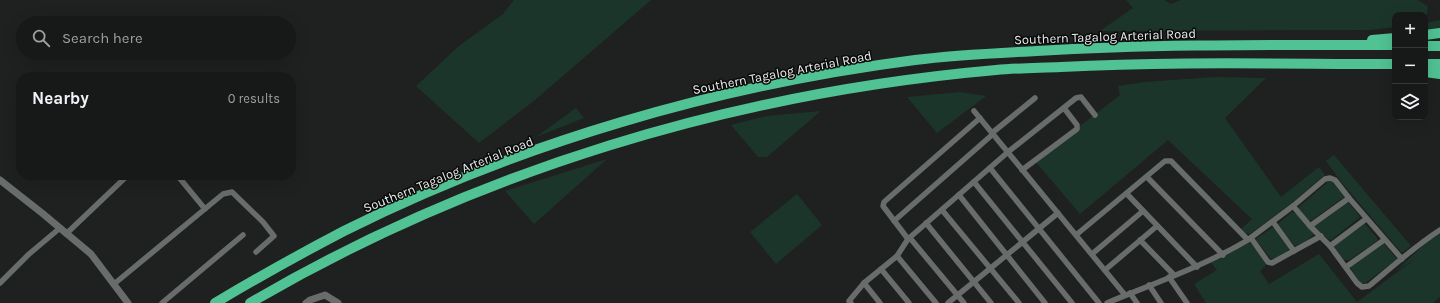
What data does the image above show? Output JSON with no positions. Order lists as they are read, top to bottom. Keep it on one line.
{"streets":{"highway":["Southern Tagalog Arterial Road"]},"page":{"map_buttons":["+","−"],"search":"Search here","heading":["Nearby","0 results"]}}
